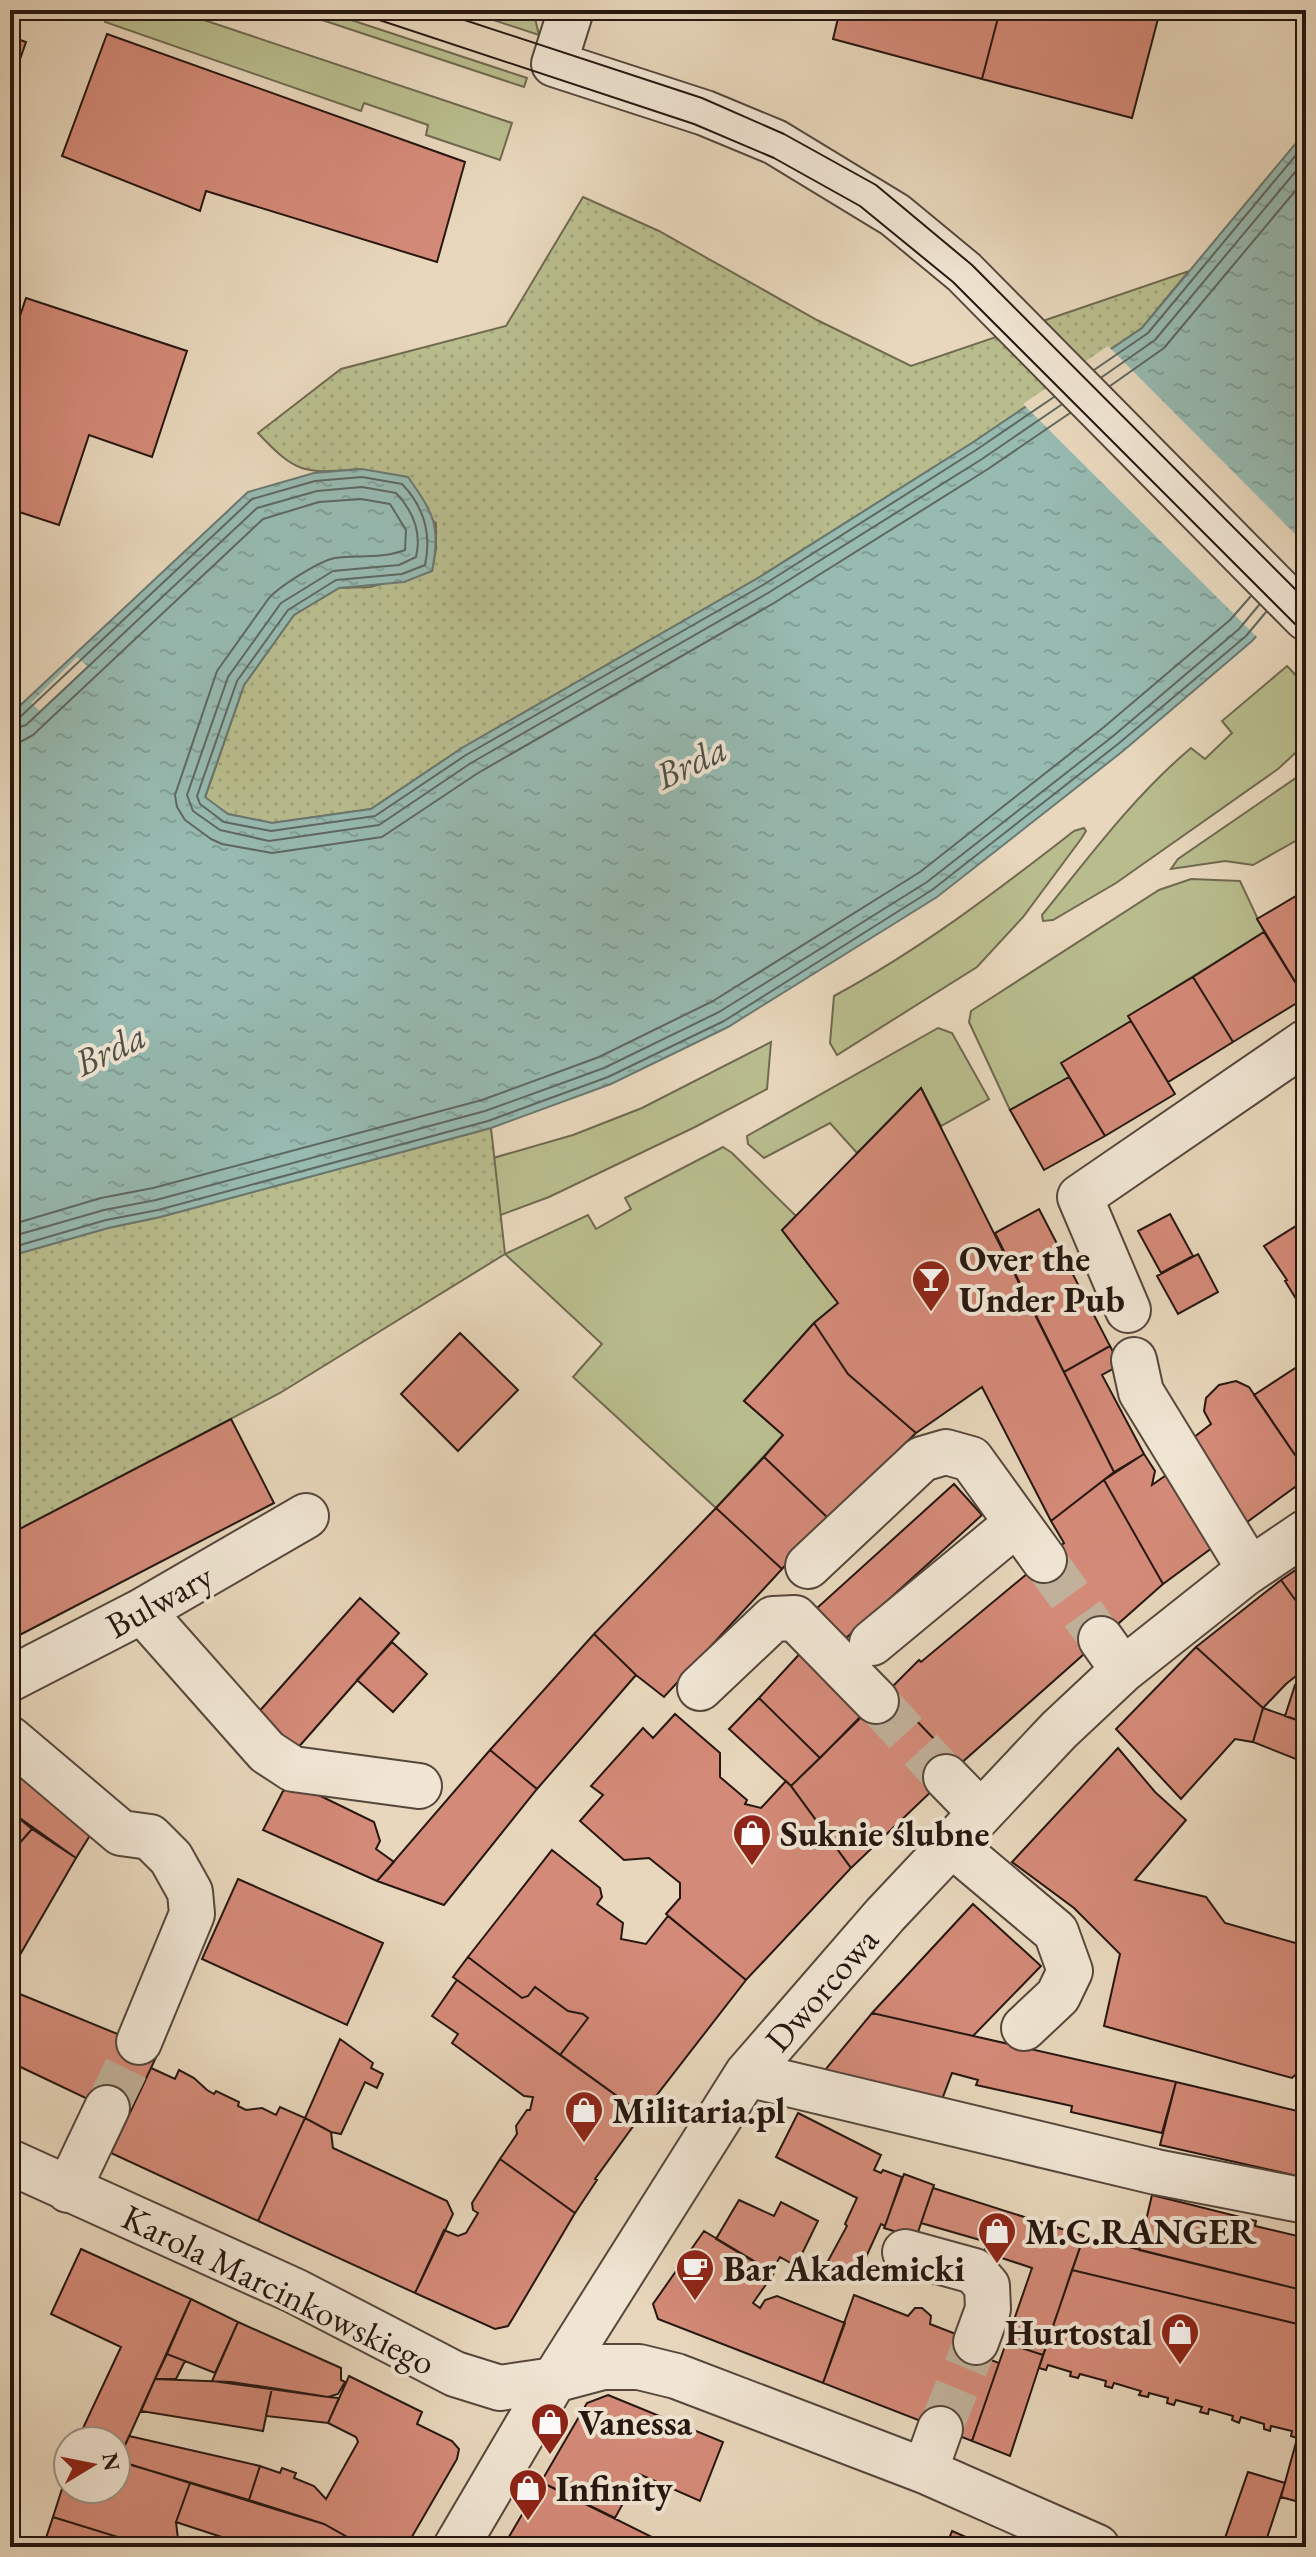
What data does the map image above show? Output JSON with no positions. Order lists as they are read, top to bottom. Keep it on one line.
{"streets":{"street":["Bulwary","Dworcowa","Karola Marcinkowskiego"]},"crossings":[["Dworcowa","Karola Marcinkowskiego"]],"water":["Brda"],"places":{"bar":["Over the Under Pub"],"shop":["Suknie ślubne","Militaria.pl","M.C.RANGER","Hurtostal","Vanessa","Infinity"],"cafe":["Bar Akademicki"]},"north":"right"}
